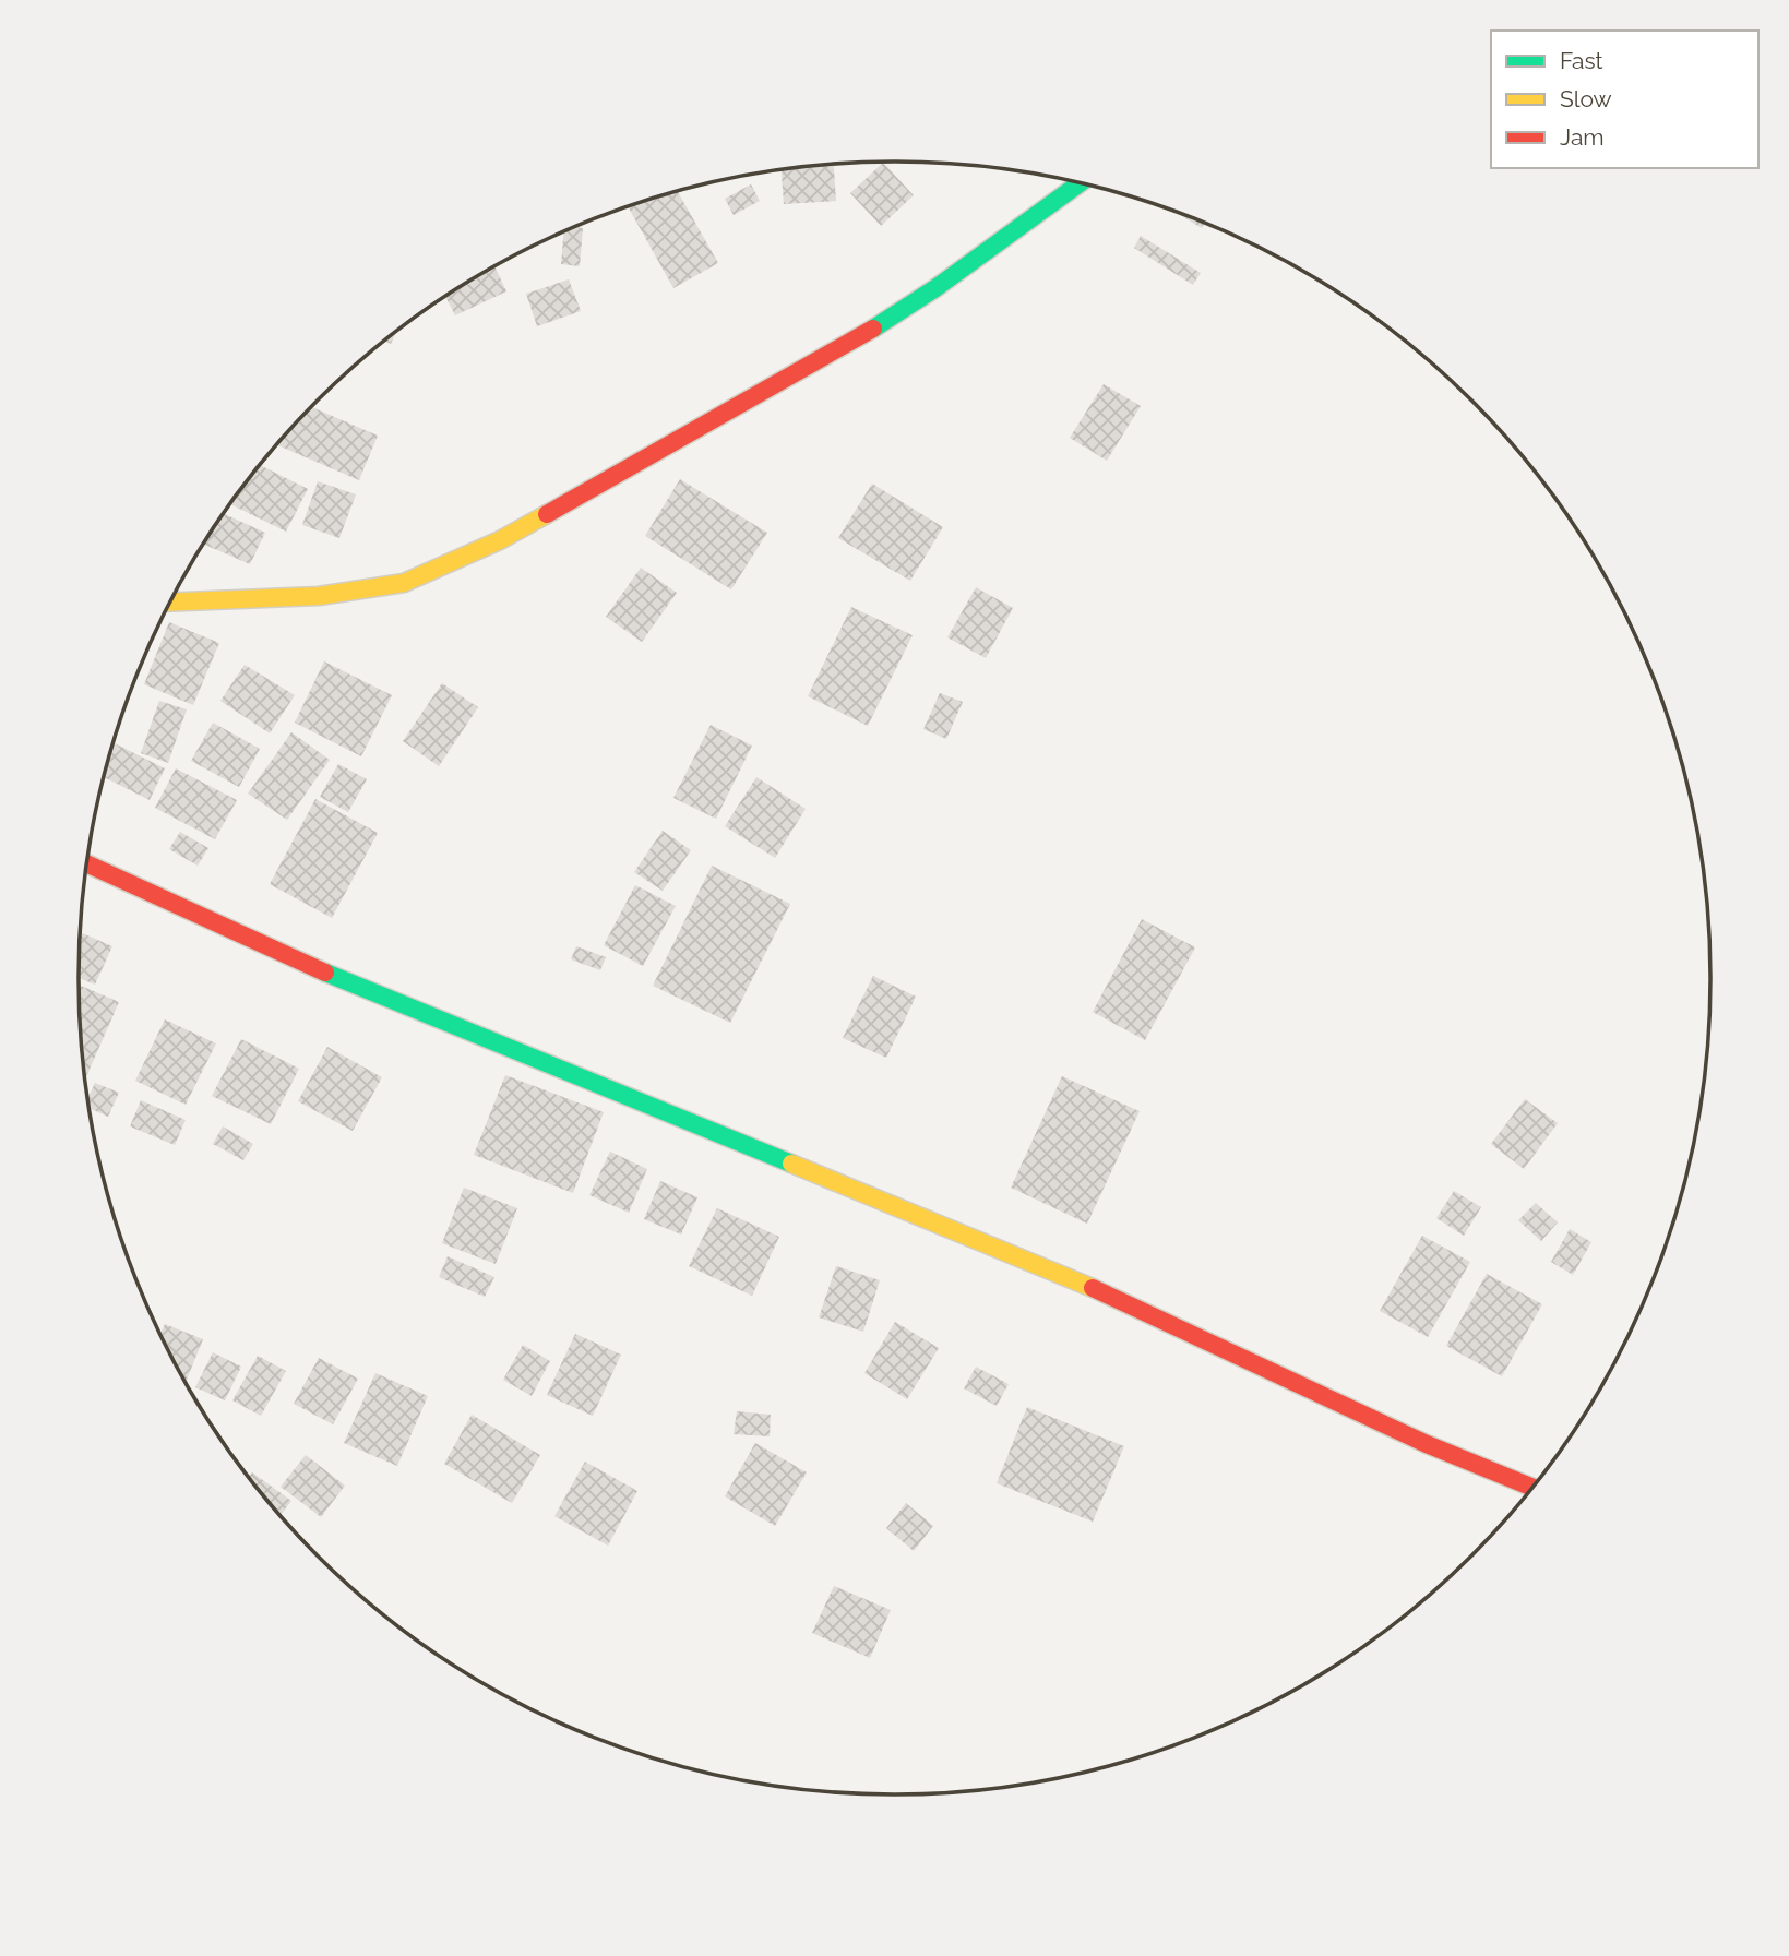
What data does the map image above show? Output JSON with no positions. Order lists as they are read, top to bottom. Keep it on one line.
{"legend":["Fast","Slow","Jam"]}
